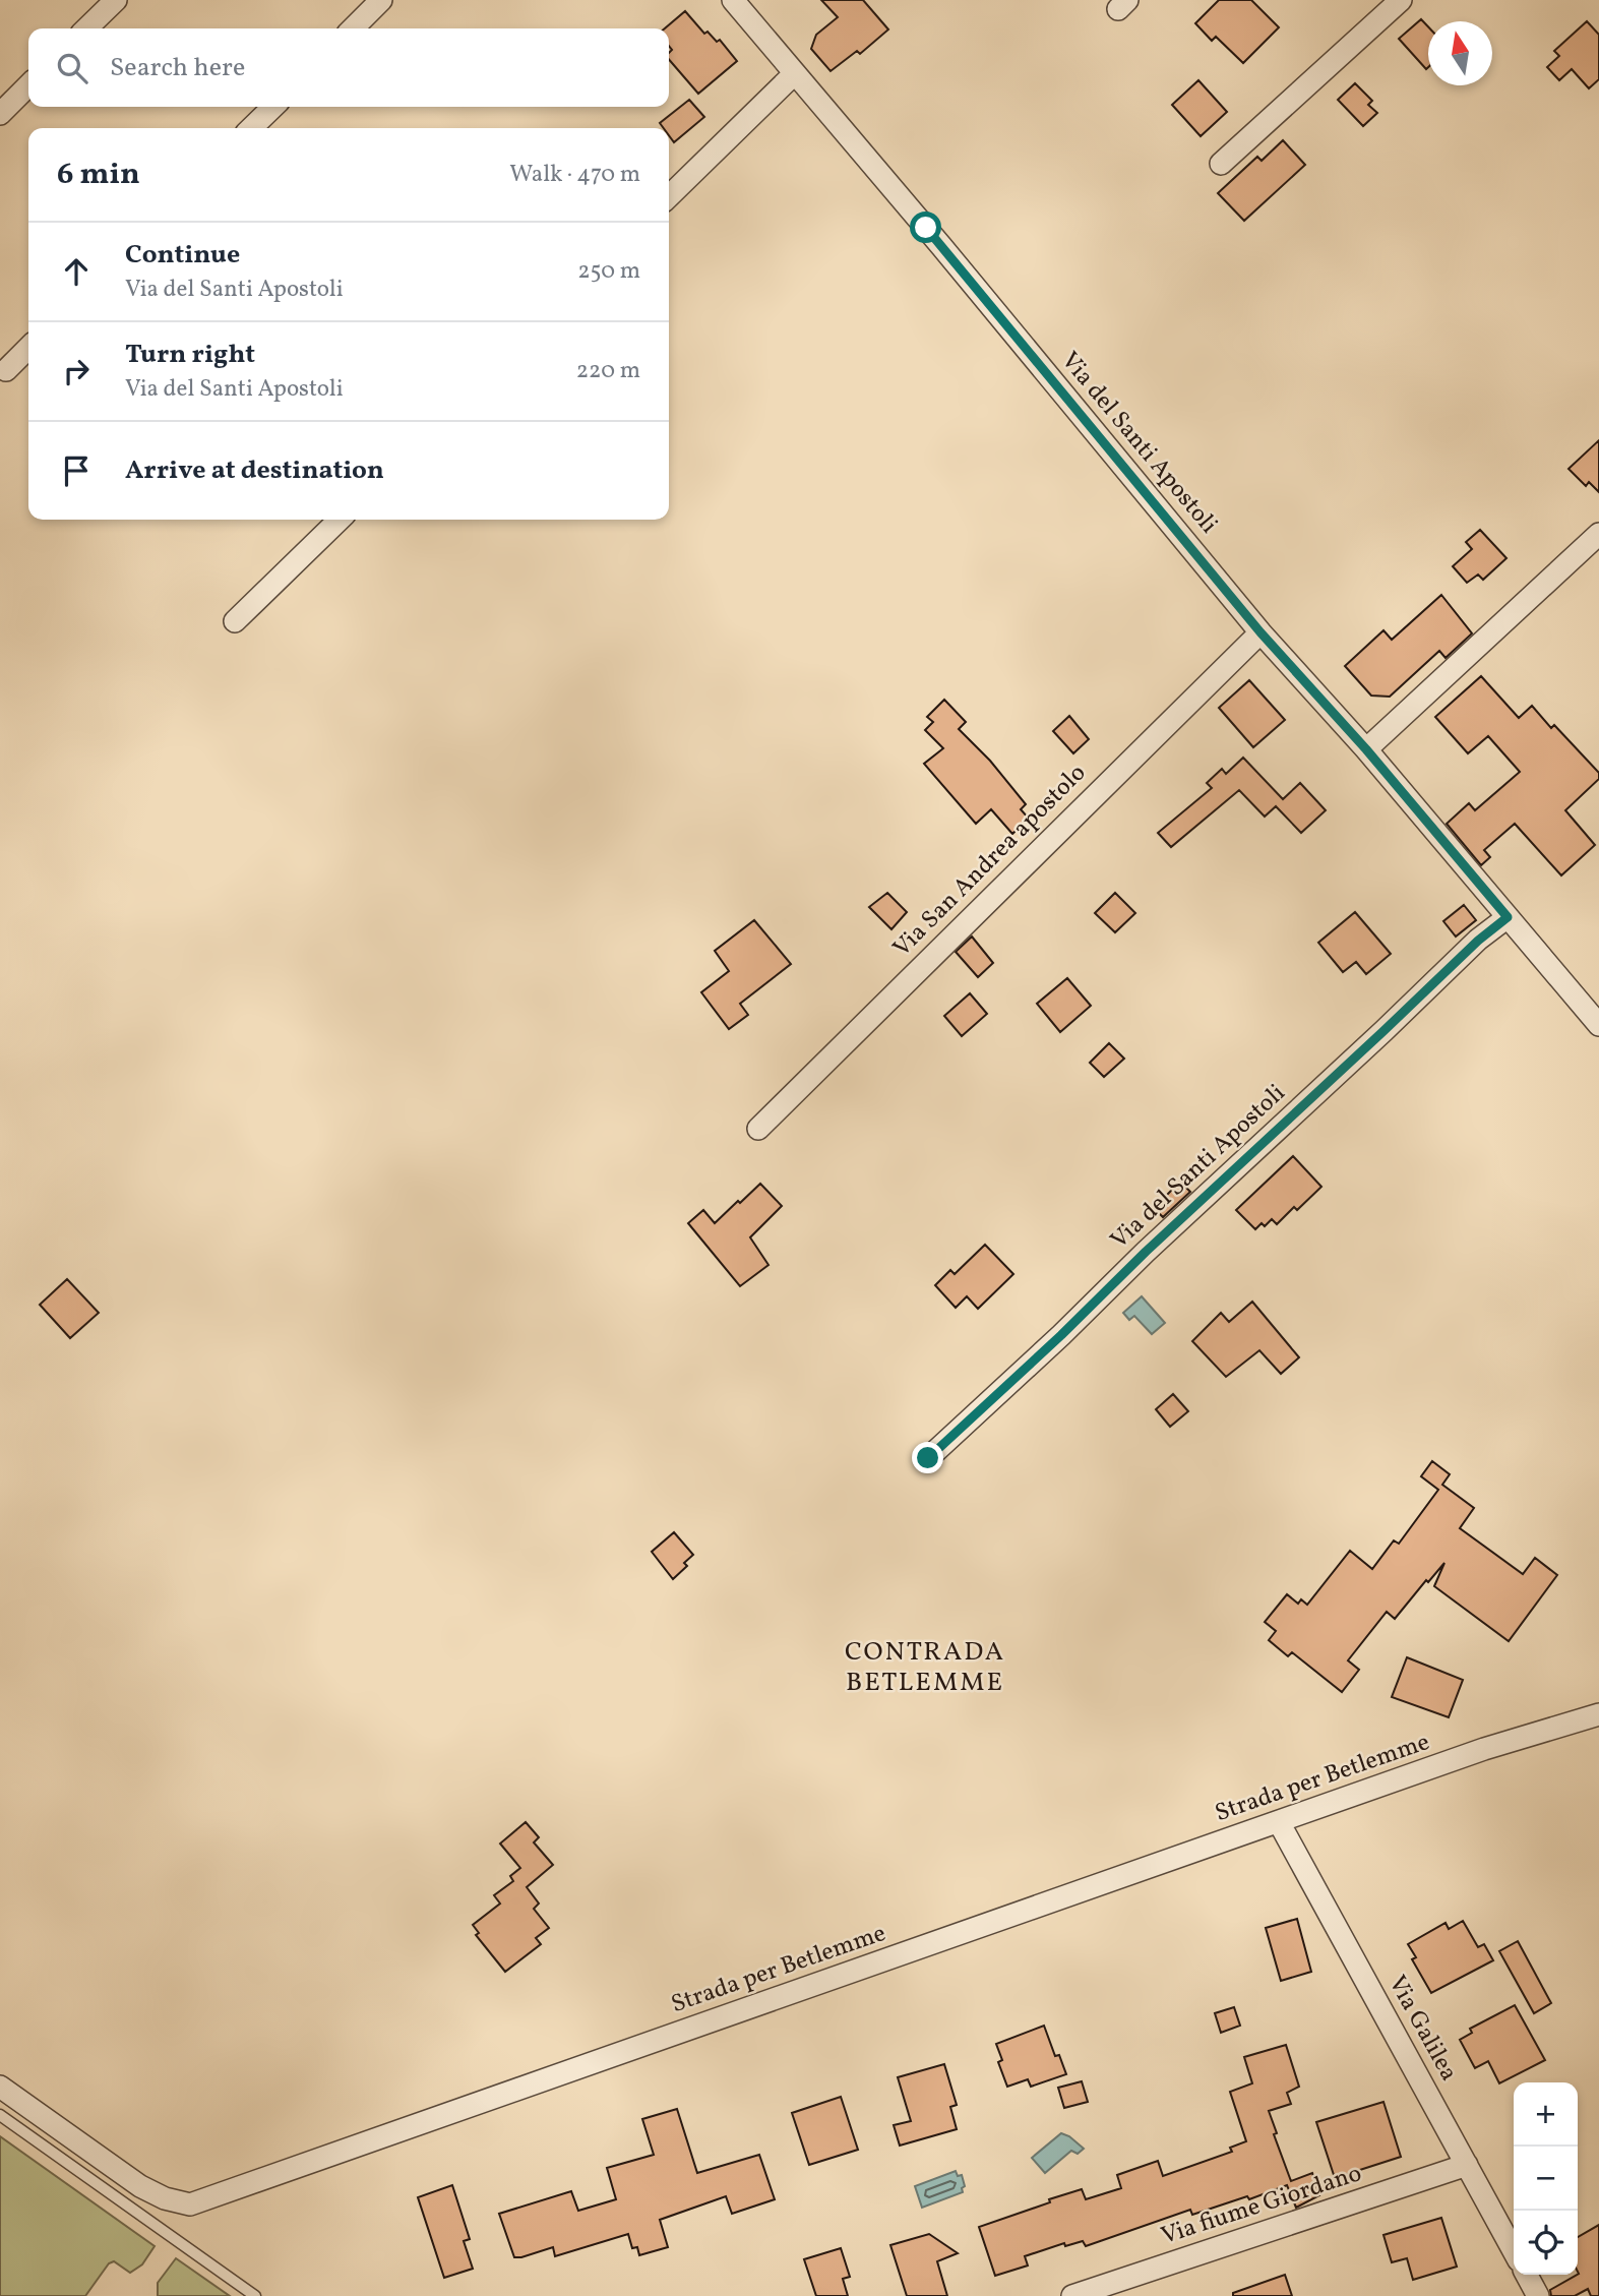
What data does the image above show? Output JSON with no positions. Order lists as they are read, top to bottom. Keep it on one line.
{"streets":{"street":["Via del Santi Apostoli","Via San Andrea apostolo","Strada per Betlemme","Via Galilea","Via fiume Giordano"]},"crossings":[["Via del Santi Apostoli","Via San Andrea apostolo"],["Strada per Betlemme","Via Galilea"],["Via Galilea","Via fiume Giordano"]],"districts":["CONTRADA BETLEMME"],"north":"top","page":{"search":"Search here","heading":["6 min","Walk · 470 m"],"list":[["Continue","Via del Santi Apostoli","250 m"],["Turn right","Via del Santi Apostoli","220 m"],"Arrive at destination"],"map_buttons":["+","−"]}}
